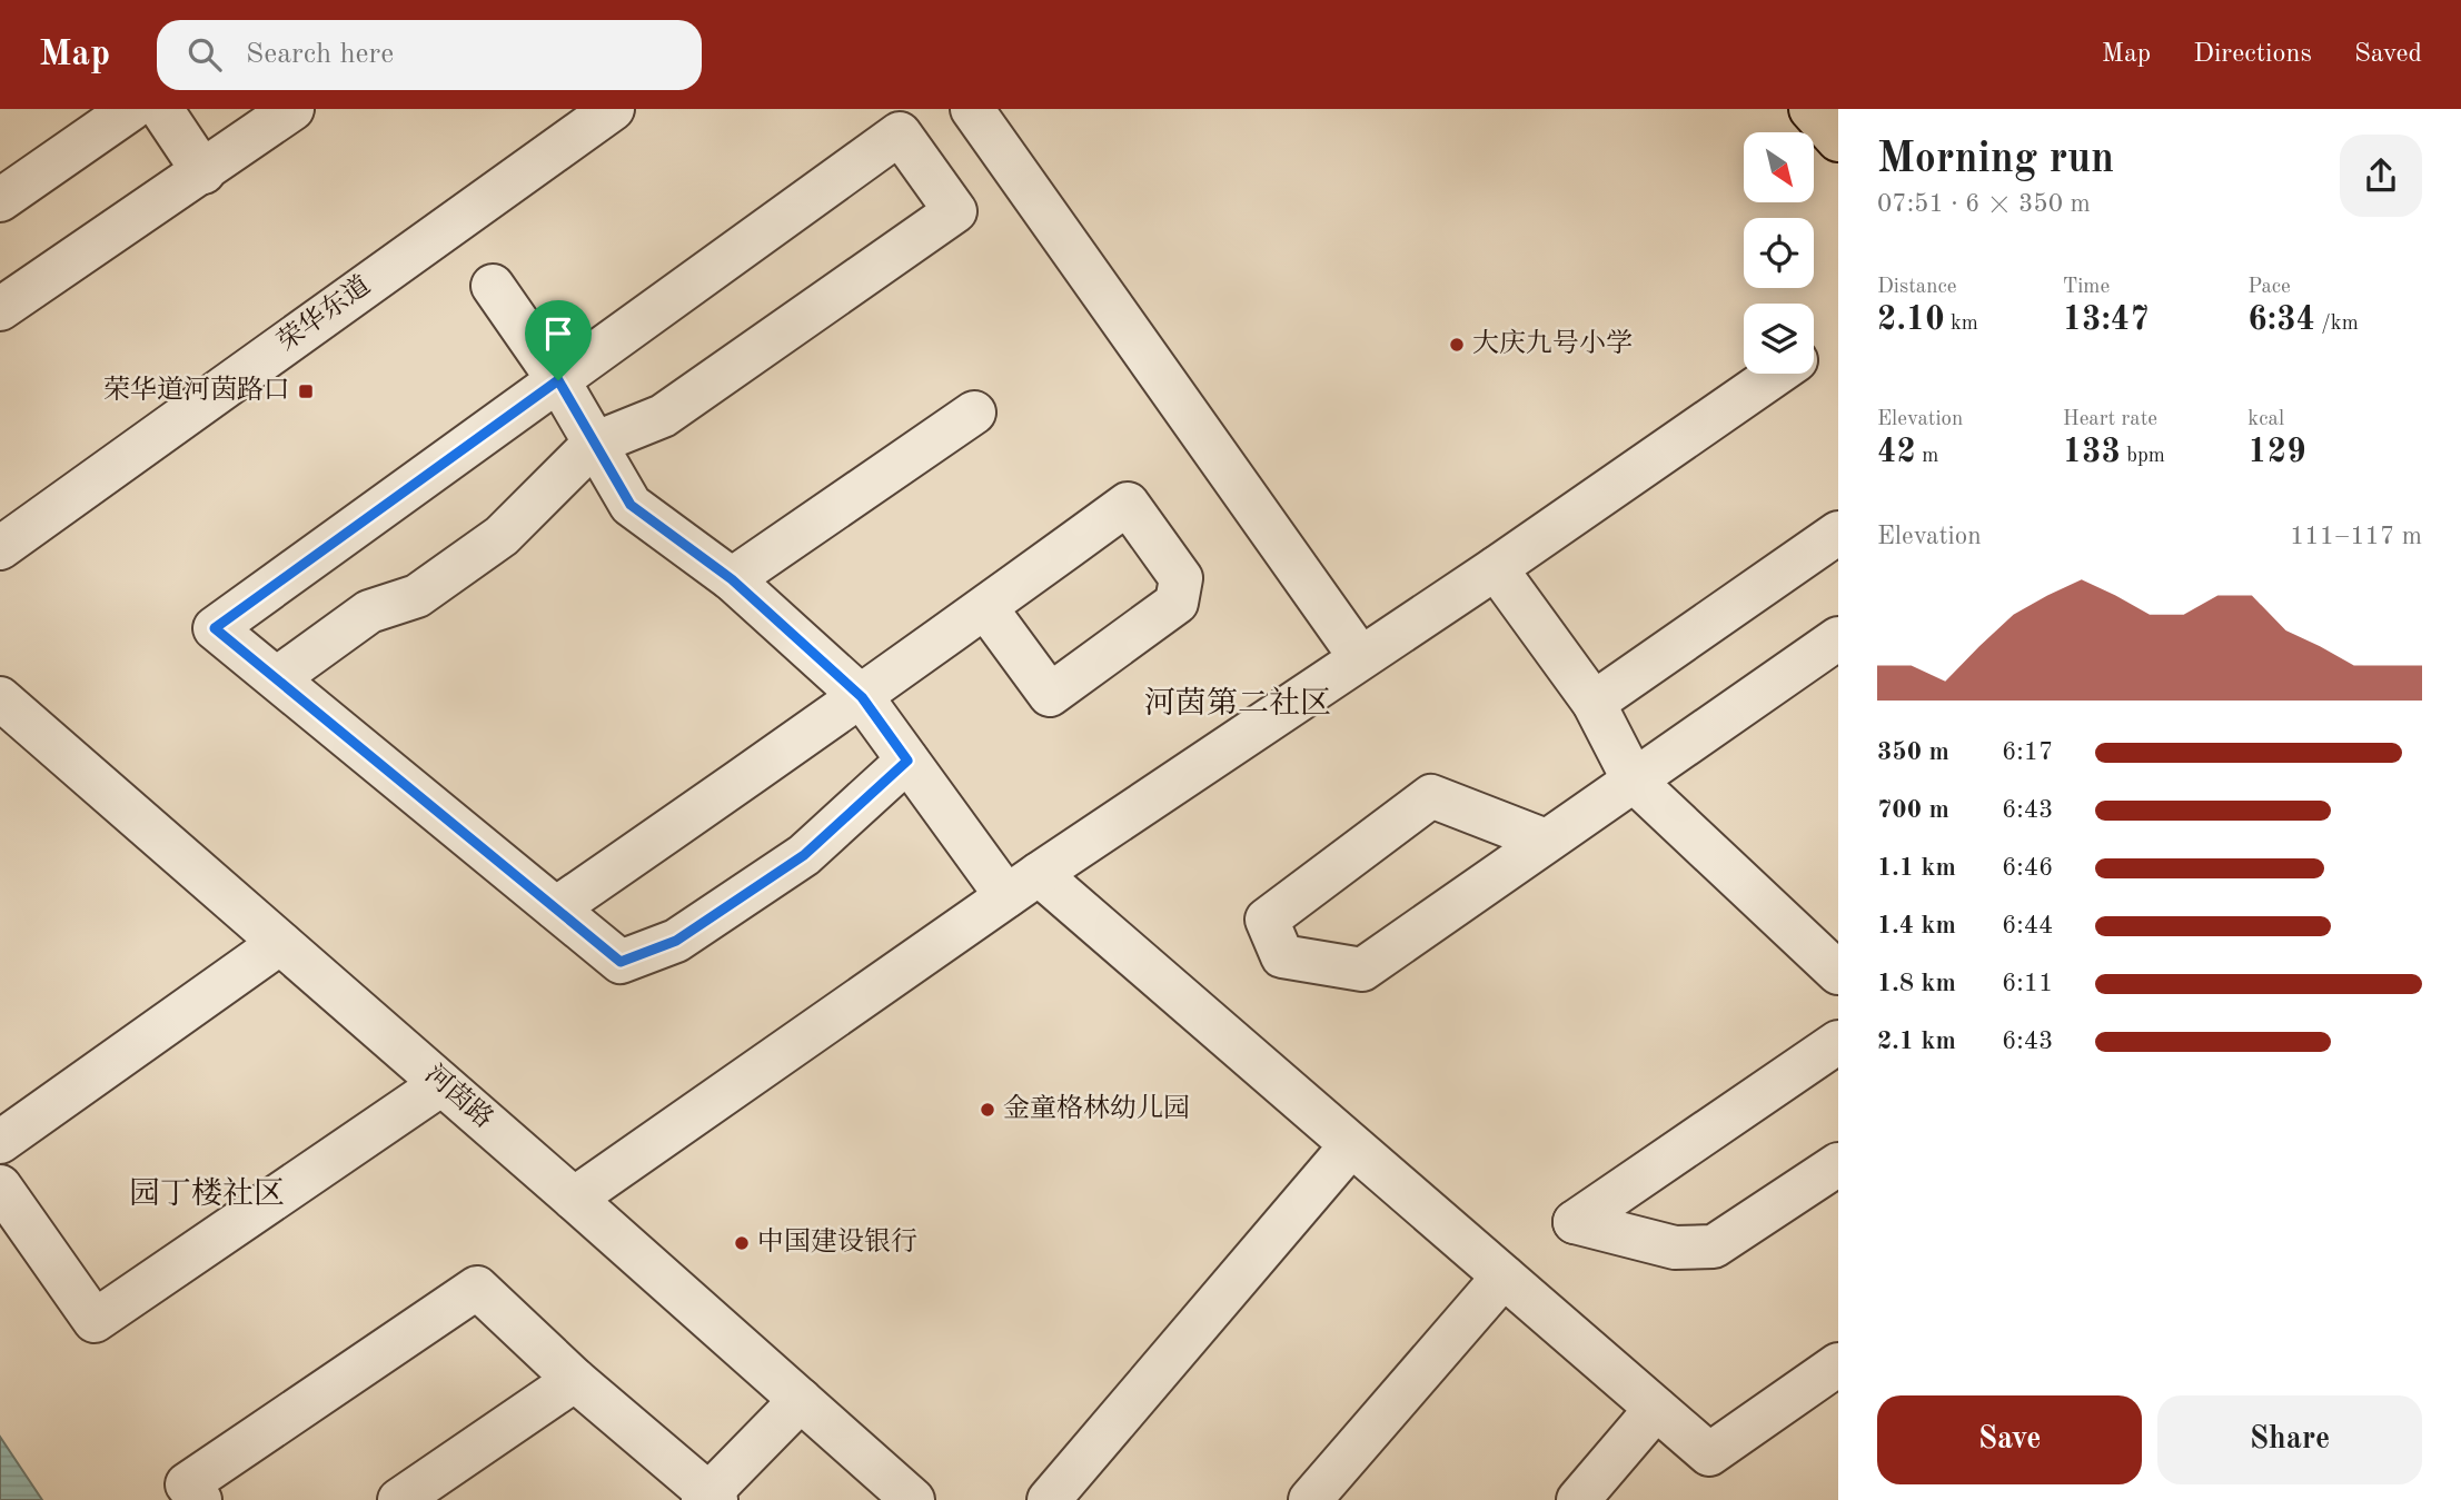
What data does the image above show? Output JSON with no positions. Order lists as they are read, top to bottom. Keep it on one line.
{"streets":{"street":["荣华东道","河茵路"]},"districts":["河茵第二社区","园丁楼社区"],"places":{"other":["大庆九号小学","金童格林幼儿园","中国建设银行"],"transit":["荣华道河茵路口"]},"north":"bottom right","page":{"header":"Map","search":"Search here","nav":["Map","Directions","Saved"],"heading":["Morning run","07:51 · 6 × 350 m"],"stats":[["Distance","2.10 km"],["Time","13:47"],["Pace","6:34 /km"],["Elevation","42 m"],["Heart rate","133 bpm"],["kcal","129"]],"chart":["Elevation","111–117 m"],"list":[{"name":"350 m","note":"6:17"},{"name":"700 m","note":"6:43"},{"name":"1.1 km","note":"6:46"},{"name":"1.4 km","note":"6:44"},{"name":"1.8 km","note":"6:11"},{"name":"2.1 km","note":"6:43"}],"buttons":["Save","Share"]}}
